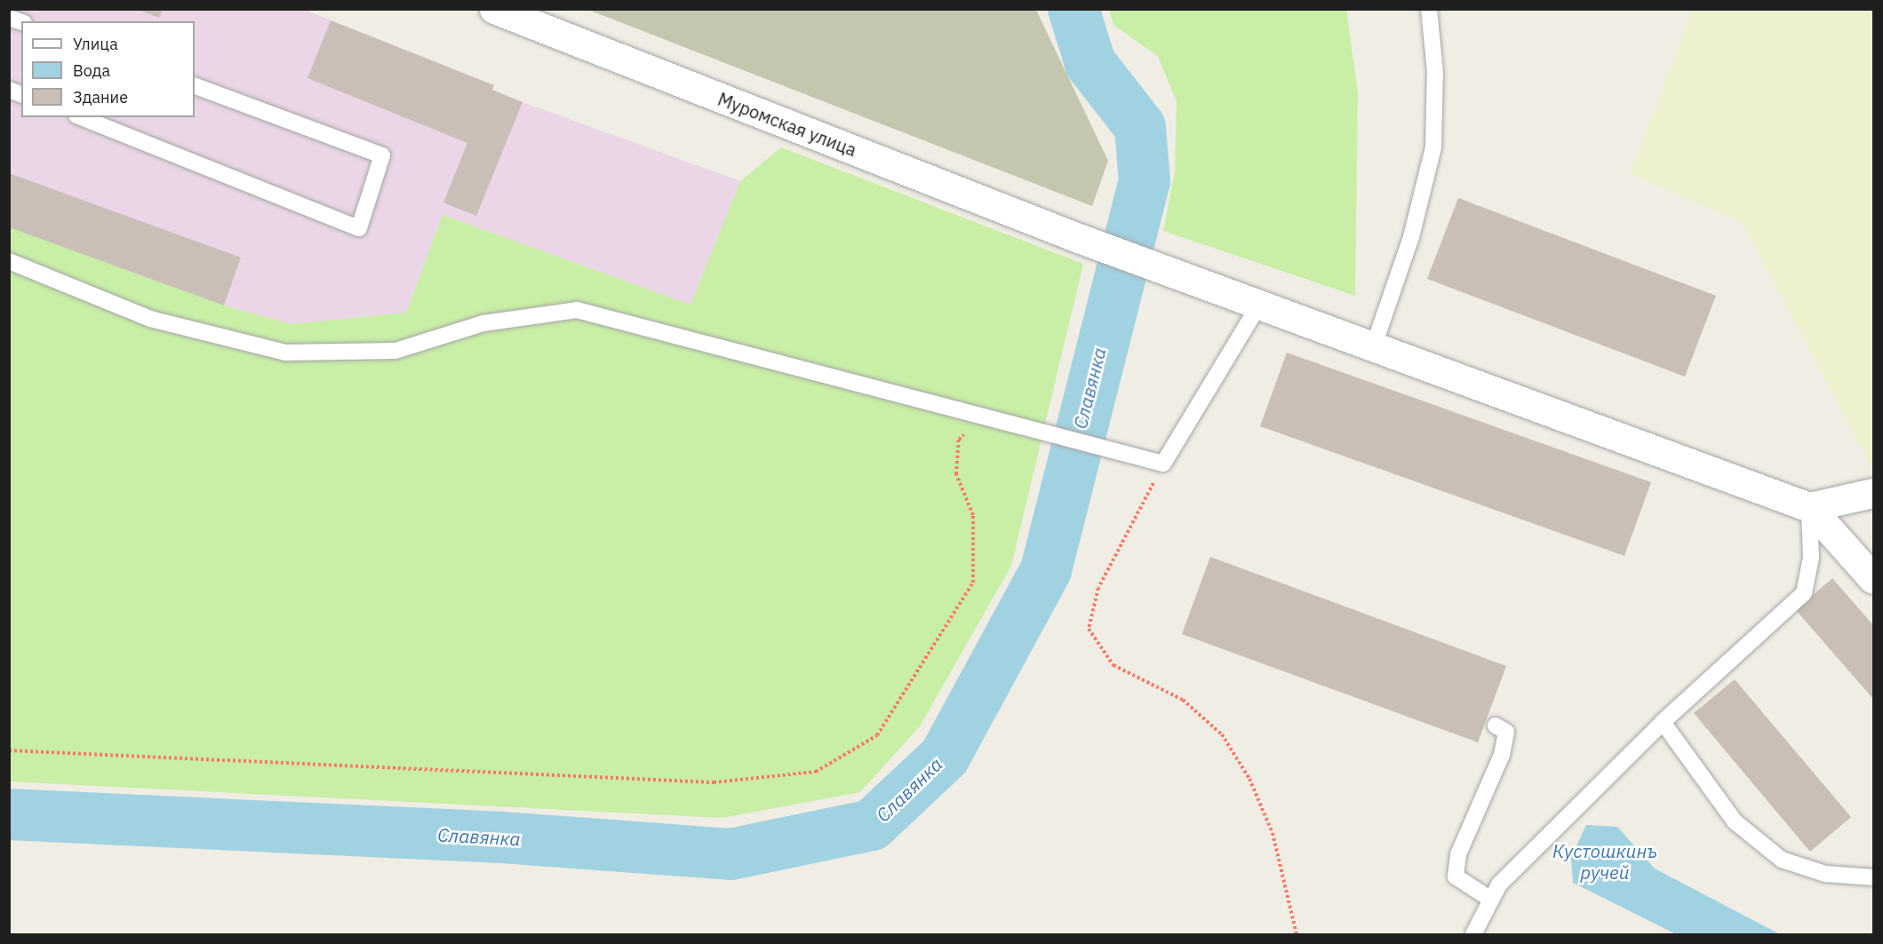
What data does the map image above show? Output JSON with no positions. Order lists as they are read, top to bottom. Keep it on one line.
{"streets":{"street":["Муромская улица"]},"water":["Славянка","Кустошкинъ ручей"],"legend":["Улица","Вода","Здание"]}
